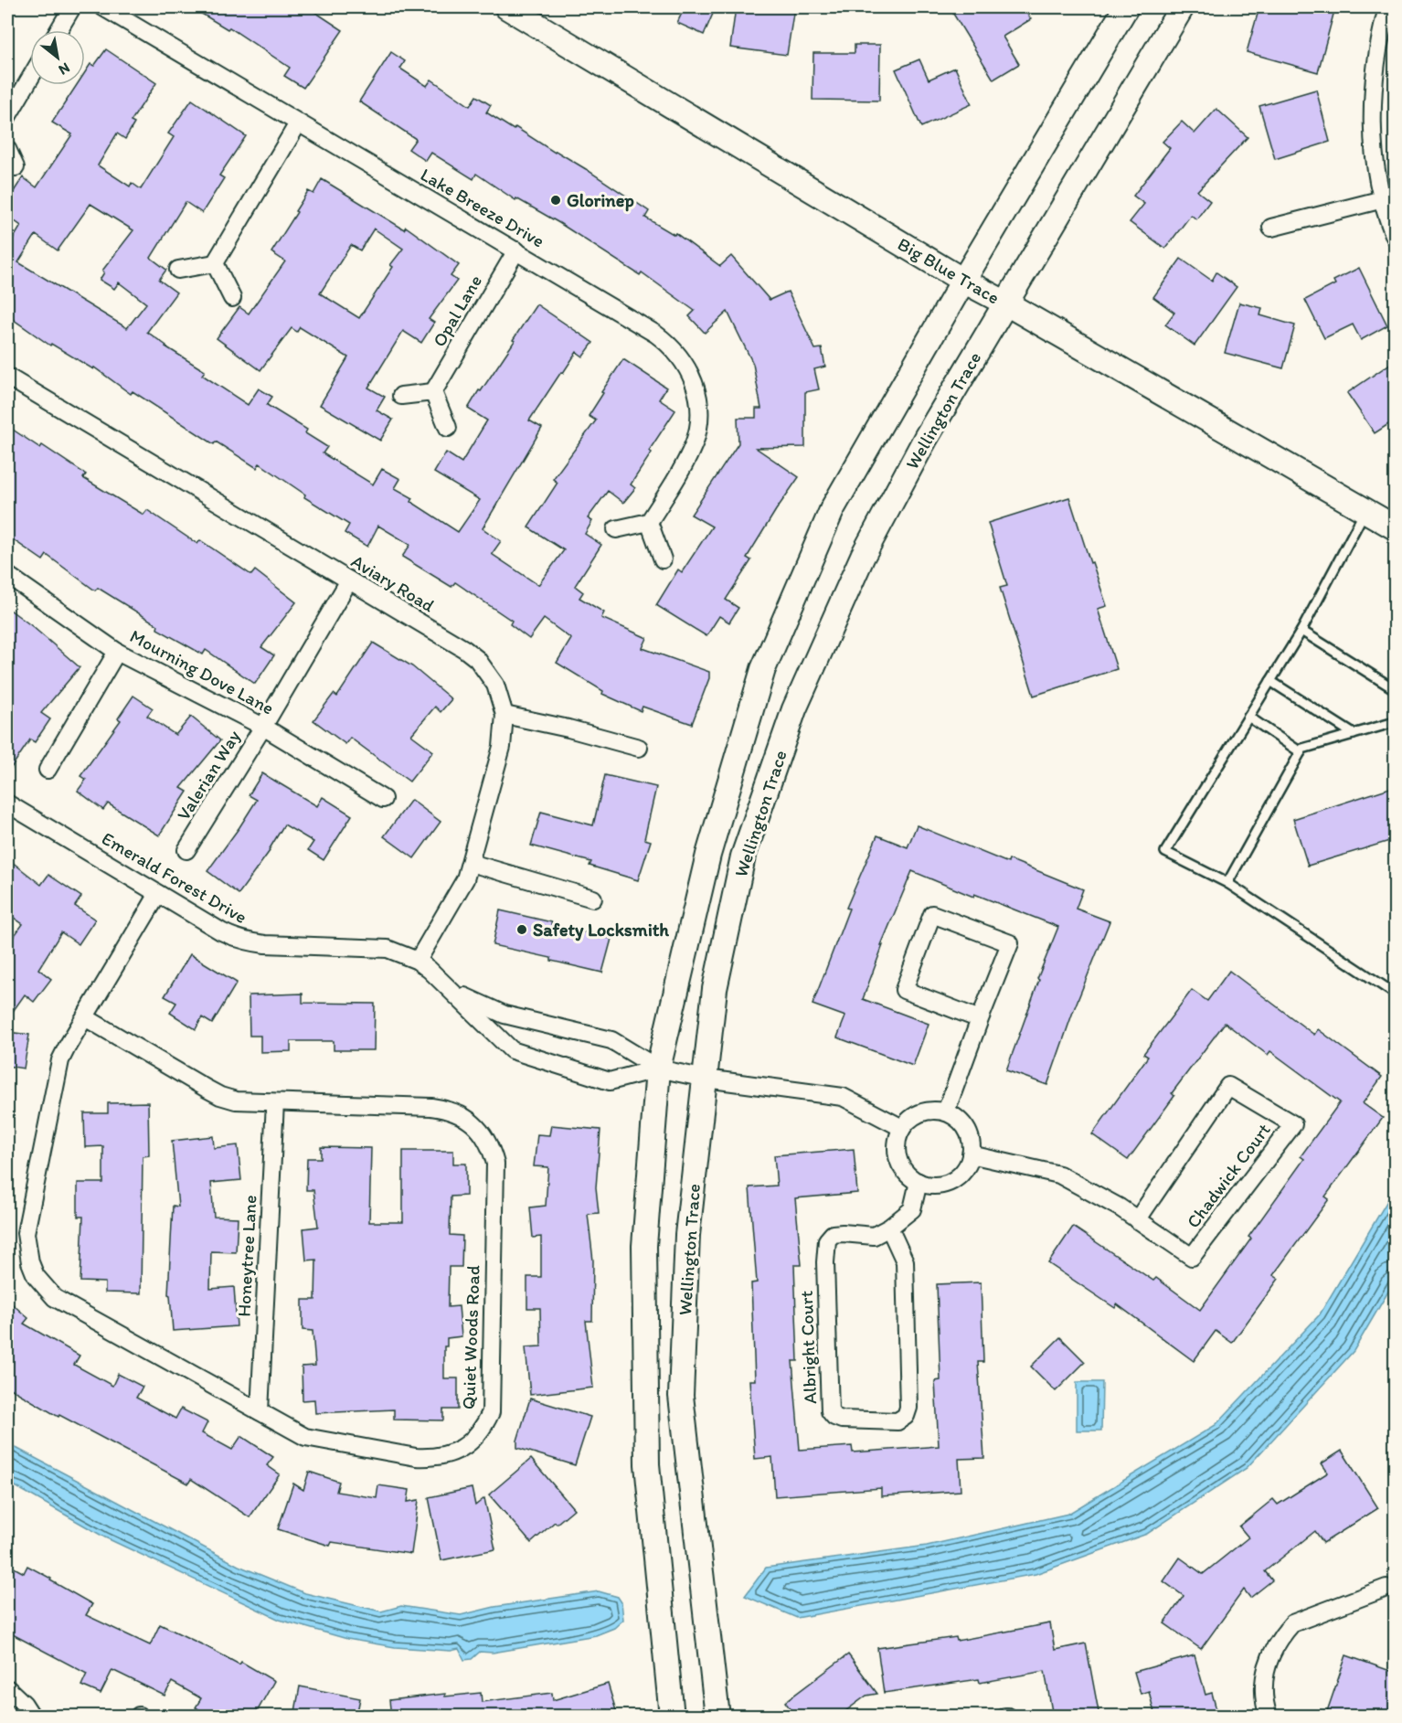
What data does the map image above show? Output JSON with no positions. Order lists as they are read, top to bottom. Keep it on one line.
{"streets":{"street":["Lake Breeze Drive","Big Blue Trace","Opal Lane","Wellington Trace","Aviary Road","Mourning Dove Lane","Valerian Way","Emerald Forest Drive","Chadwick Court","Honeytree Lane","Quiet Woods Road","Albright Court"]},"crossings":[["Lake Breeze Drive","Opal Lane"],["Big Blue Trace","Wellington Trace"],["Wellington Trace","Emerald Forest Drive"],["Aviary Road","Valerian Way"],["Aviary Road","Emerald Forest Drive"],["Mourning Dove Lane","Valerian Way"],["Emerald Forest Drive","Chadwick Court"],["Emerald Forest Drive","Quiet Woods Road"],["Emerald Forest Drive","Albright Court"],["Chadwick Court","Albright Court"],["Honeytree Lane","Quiet Woods Road"]],"places":["Glorinep","Safety Locksmith"],"north":"bottom right"}
